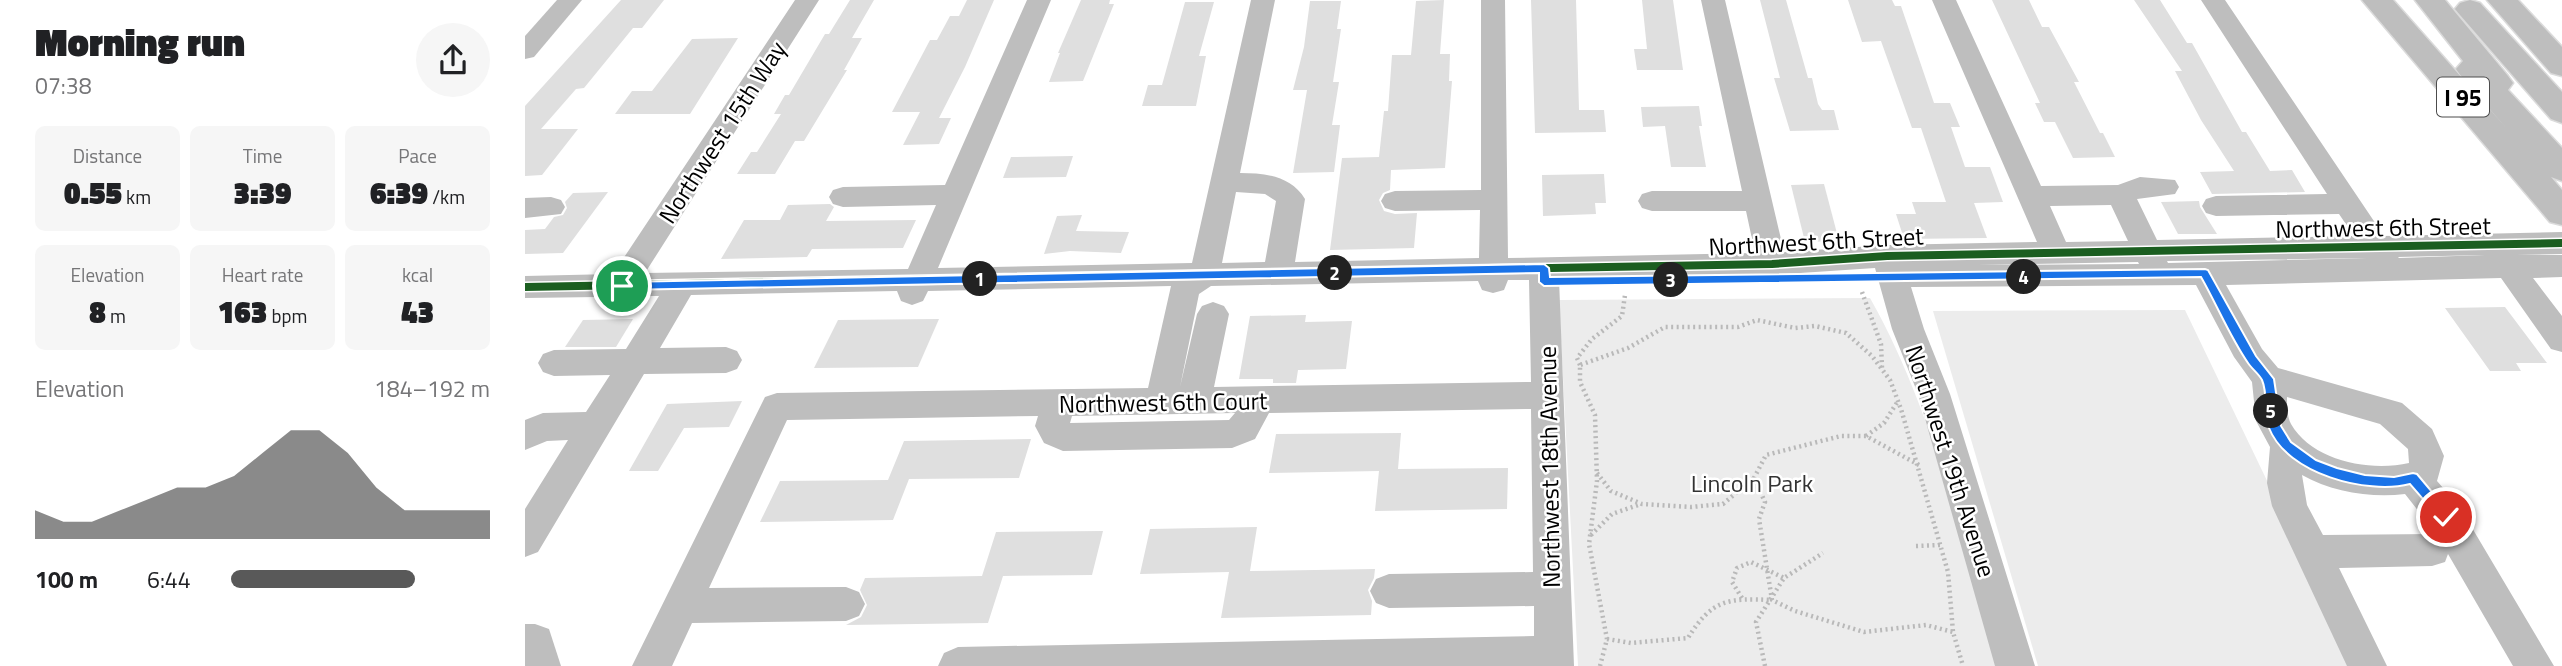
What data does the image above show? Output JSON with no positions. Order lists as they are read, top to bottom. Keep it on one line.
{"streets":{"highway":["I 95"],"street":["Northwest 15th Way","Northwest 6th Street","Northwest 6th Court","Northwest 19th Avenue","Northwest 18th Avenue"]},"crossings":[["Northwest 15th Way","Northwest 6th Street"],["Northwest 6th Street","Northwest 19th Avenue"],["Northwest 6th Street","Northwest 18th Avenue"],["Northwest 6th Court","Northwest 18th Avenue"]],"parks":["Lincoln Park"],"page":{"heading":["Morning run","07:38"],"stats":[["Distance","0.55 km"],["Time","3:39"],["Pace","6:39 /km"],["Elevation","8 m"],["Heart rate","163 bpm"],["kcal","43"]],"pins":["2","4","1","3","5"],"chart":["Elevation","184–192 m"],"list":[{"name":"100 m","note":"6:44"}]}}
